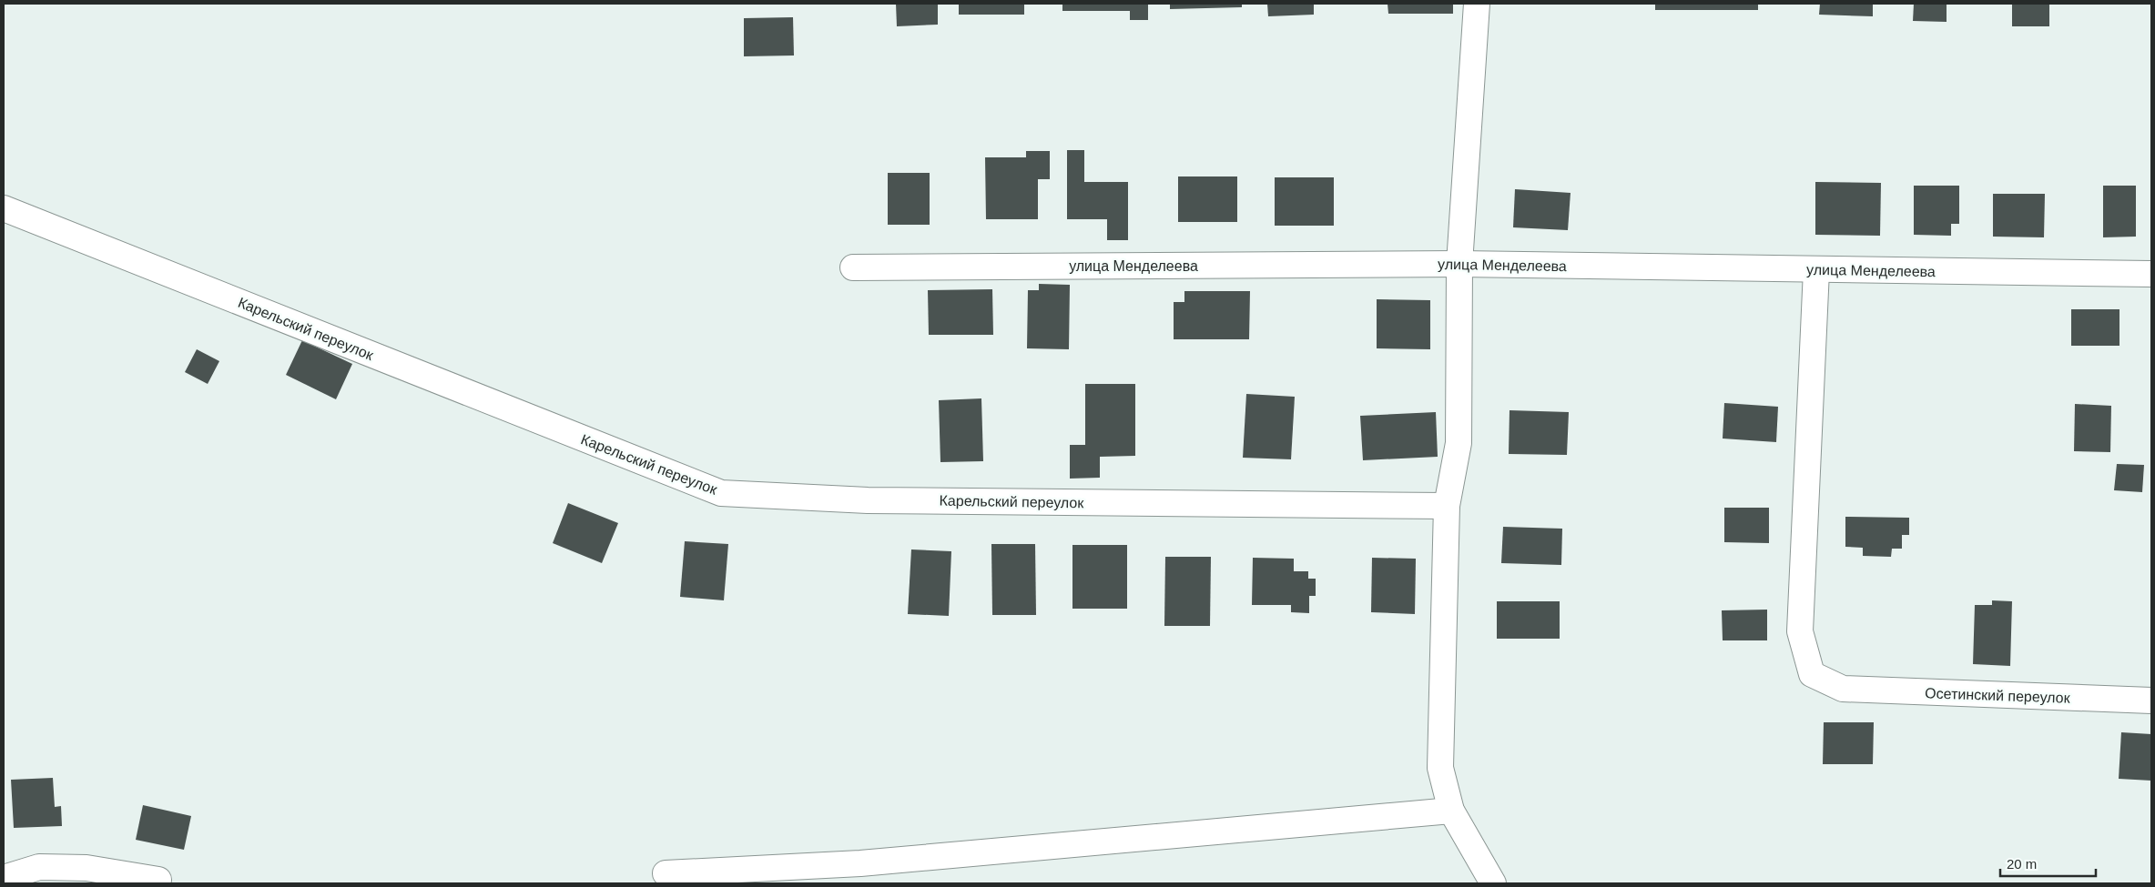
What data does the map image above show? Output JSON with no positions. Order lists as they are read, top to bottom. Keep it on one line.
{"streets":{"street":["улица Менделеева","Карельский переулок","Осетинский переулок"]},"crossings":[["улица Менделеева","Осетинский переулок"]],"scale_bar":"20 m"}
